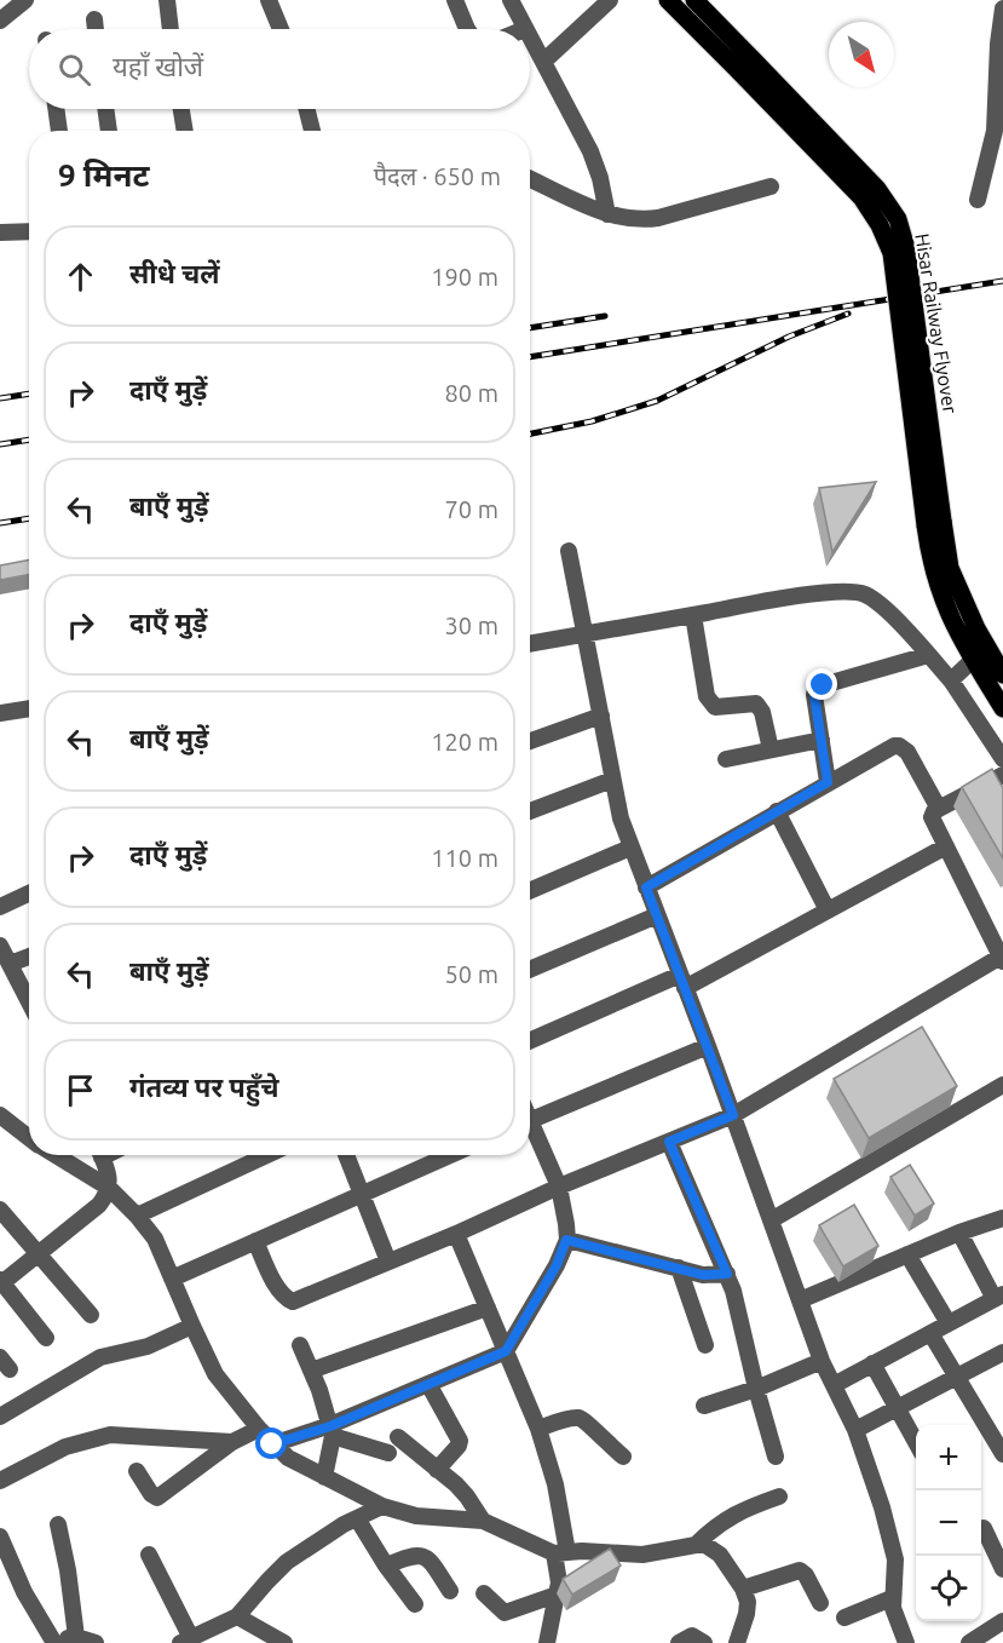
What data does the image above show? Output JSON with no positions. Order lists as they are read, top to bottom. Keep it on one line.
{"streets":{"main road":["Hisar Railway Flyover"]},"north":"bottom right","page":{"search":"यहाँ खोजें","heading":["9 मिनट","पैदल · 650 m"],"list":[["सीधे चलें","190 m"],["दाएँ मुड़ें","80 m"],["बाएँ मुड़ें","70 m"],["दाएँ मुड़ें","30 m"],["बाएँ मुड़ें","120 m"],["दाएँ मुड़ें","110 m"],["बाएँ मुड़ें","50 m"],"गंतव्य पर पहुँचे"],"map_buttons":["+","−"]}}
